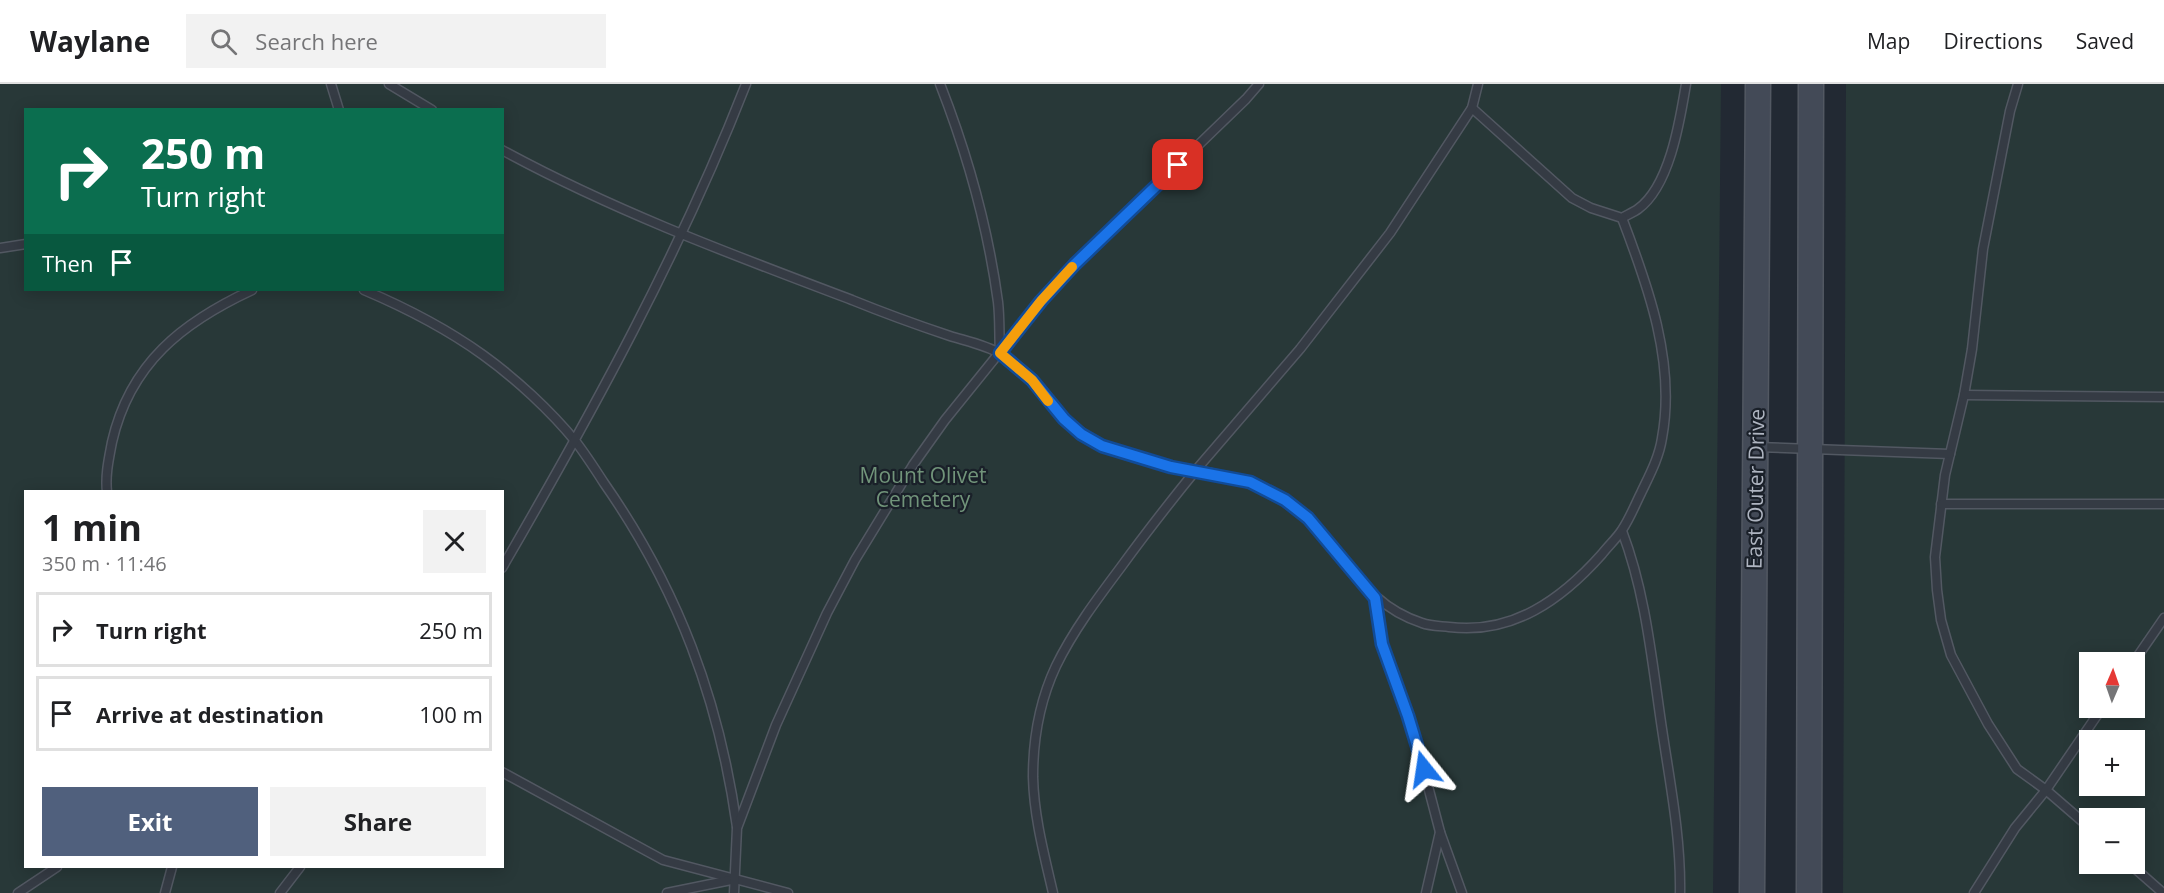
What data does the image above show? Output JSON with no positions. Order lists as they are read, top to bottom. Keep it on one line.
{"streets":{"main road":["East Outer Drive"]},"parks":["Mount Olivet Cemetery"],"north":"top","page":{"header":"Waylane","search":"Search here","nav":["Map","Directions","Saved"],"turn":["250 m","Turn right"],"then":"Then","heading":["1 min","350 m · 11:46"],"list":[{"name":"Turn right","value":"250 m"},{"name":"Arrive at destination","value":"100 m"}],"map_buttons":["+","−"],"buttons":["Exit","Share"]}}
